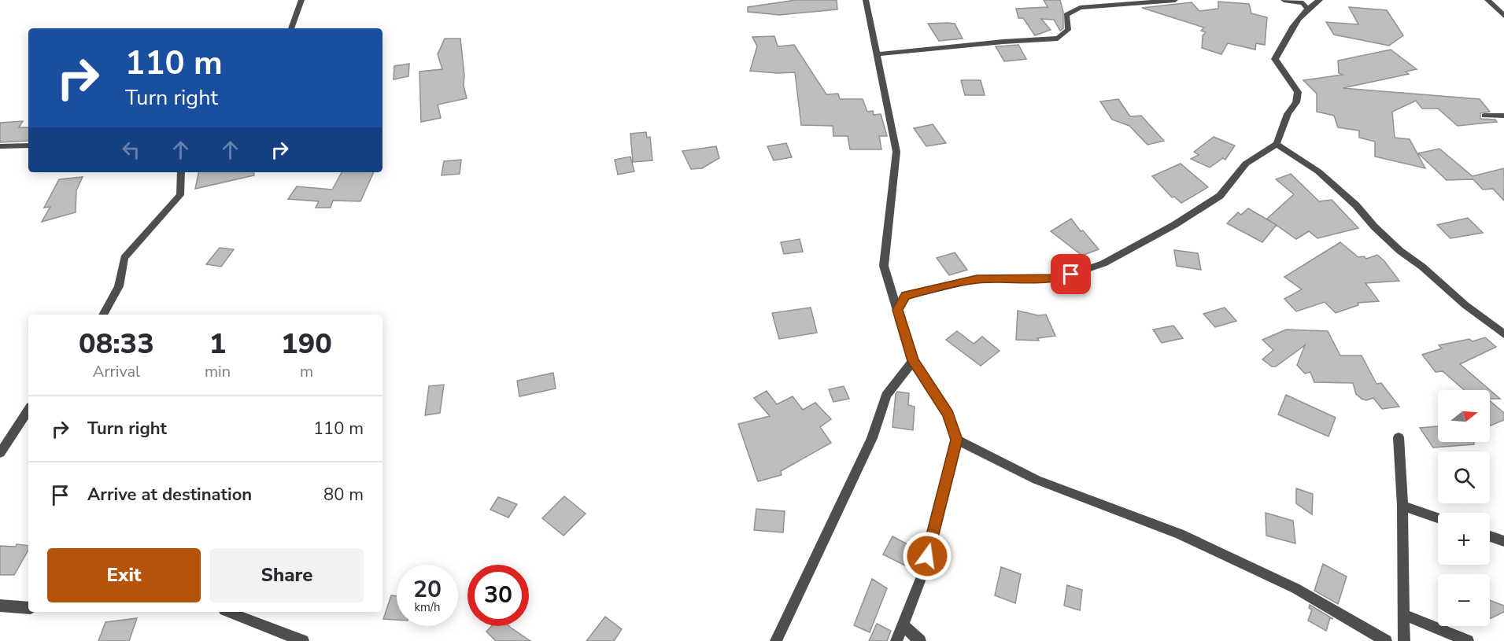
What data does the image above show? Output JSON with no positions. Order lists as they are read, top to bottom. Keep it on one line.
{"north":"right","page":{"turn":["110 m","Turn right"],"eta":["08:33","Arrival","1","min","190","m"],"map_buttons":["+","−"],"list":[{"name":"Turn right","value":"110 m"},{"name":"Arrive at destination","value":"80 m"}],"buttons":["Exit","Share"],"speed":"20 km/h","limit":"30"}}
